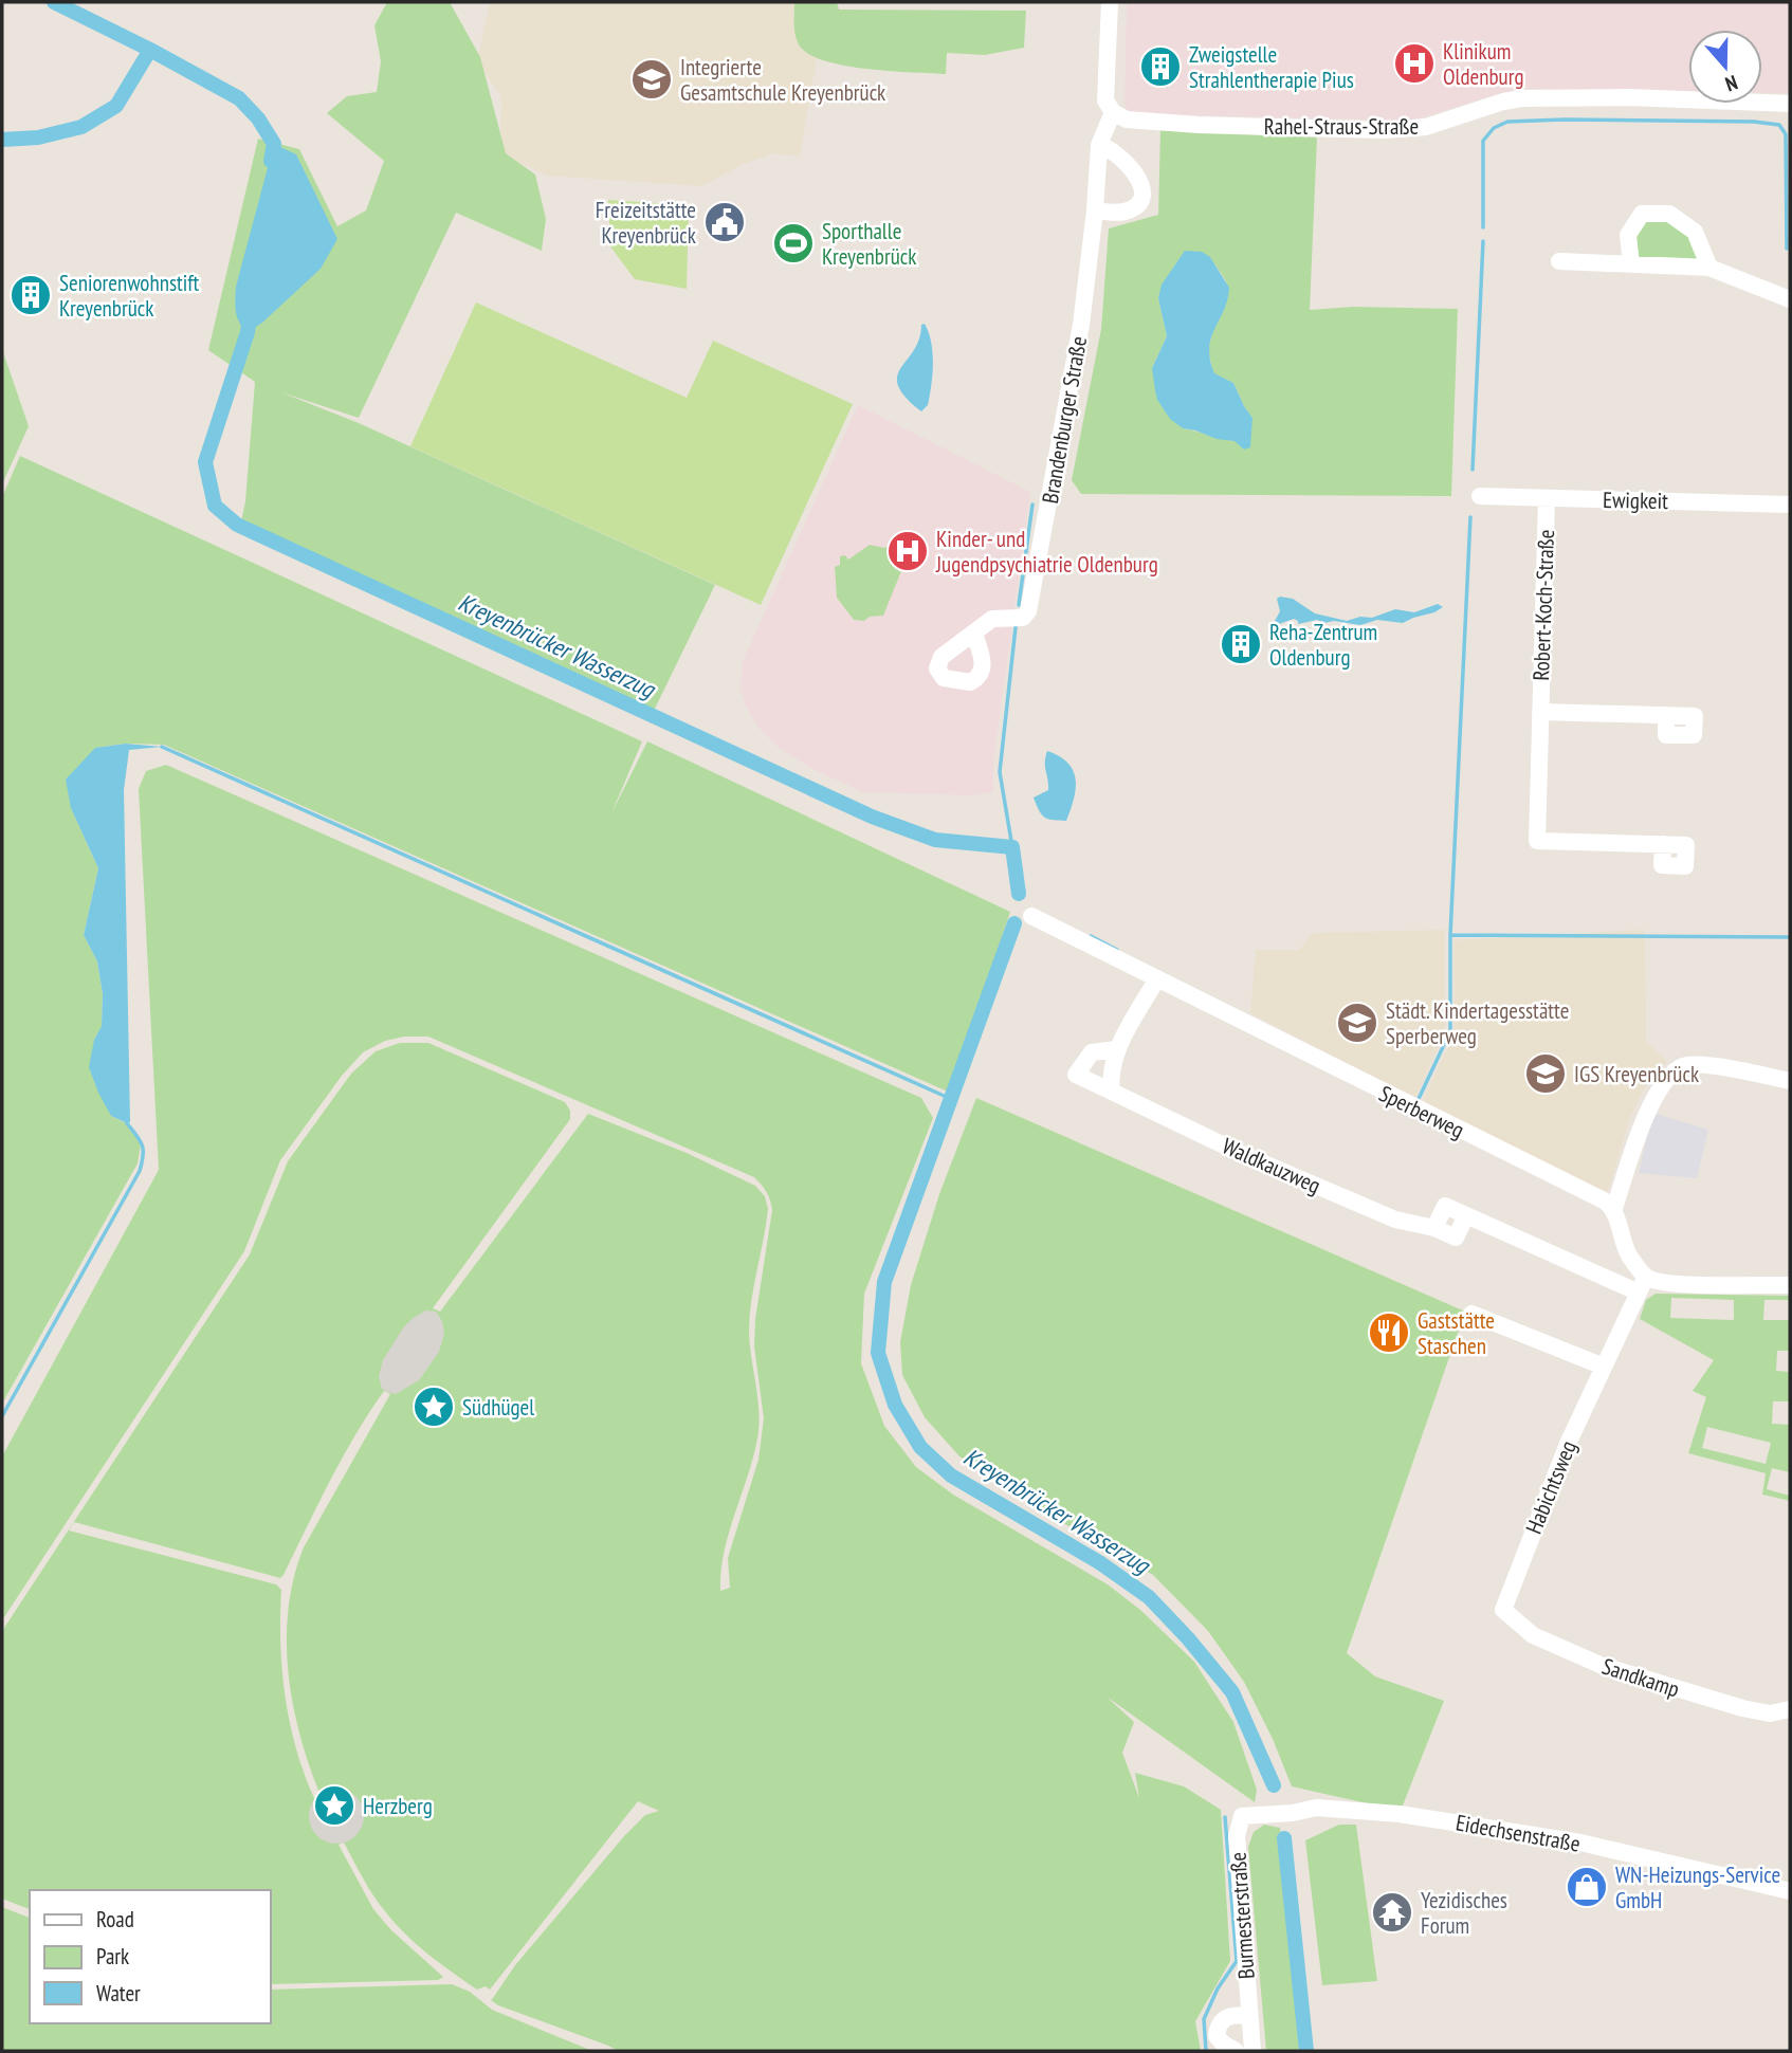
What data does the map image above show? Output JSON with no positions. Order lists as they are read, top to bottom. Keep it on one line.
{"streets":{"street":["Rahel-Straus-Straße","Brandenburger Straße","Ewigkeit","Robert-Koch-Straße","Sperberweg","Waldkauzweg","Habichtsweg","Sandkamp","Eidechsenstraße","Burmesterstraße"]},"crossings":[["Rahel-Straus-Straße","Brandenburger Straße"],["Ewigkeit","Robert-Koch-Straße"],["Waldkauzweg","Habichtsweg"],["Habichtsweg","Sandkamp"],["Eidechsenstraße","Burmesterstraße"]],"water":["Kreyenbrücker Wasserzug"],"places":{"hospital":["Klinikum Oldenburg","Kinder- und Jugendpsychiatrie Oldenburg"],"building":["Zweigstelle Strahlentherapie Pius","Seniorenwohnstift Kreyenbrück","Reha-Zentrum Oldenburg"],"school or university":["Integrierte Gesamtschule Kreyenbrück","Städt. Kindertagesstätte Sperberweg","IGS Kreyenbrück"],"public building":["Freizeitstätte Kreyenbrück"],"sports":["Sporthalle Kreyenbrück"],"restaurant":["Gaststätte Staschen"],"place":["Südhügel","Herzberg"],"shop":["WN-Heizungs-Service GmbH"],"temple":["Yezidisches Forum"]},"legend":["Road","Park","Water"],"north":"bottom"}
